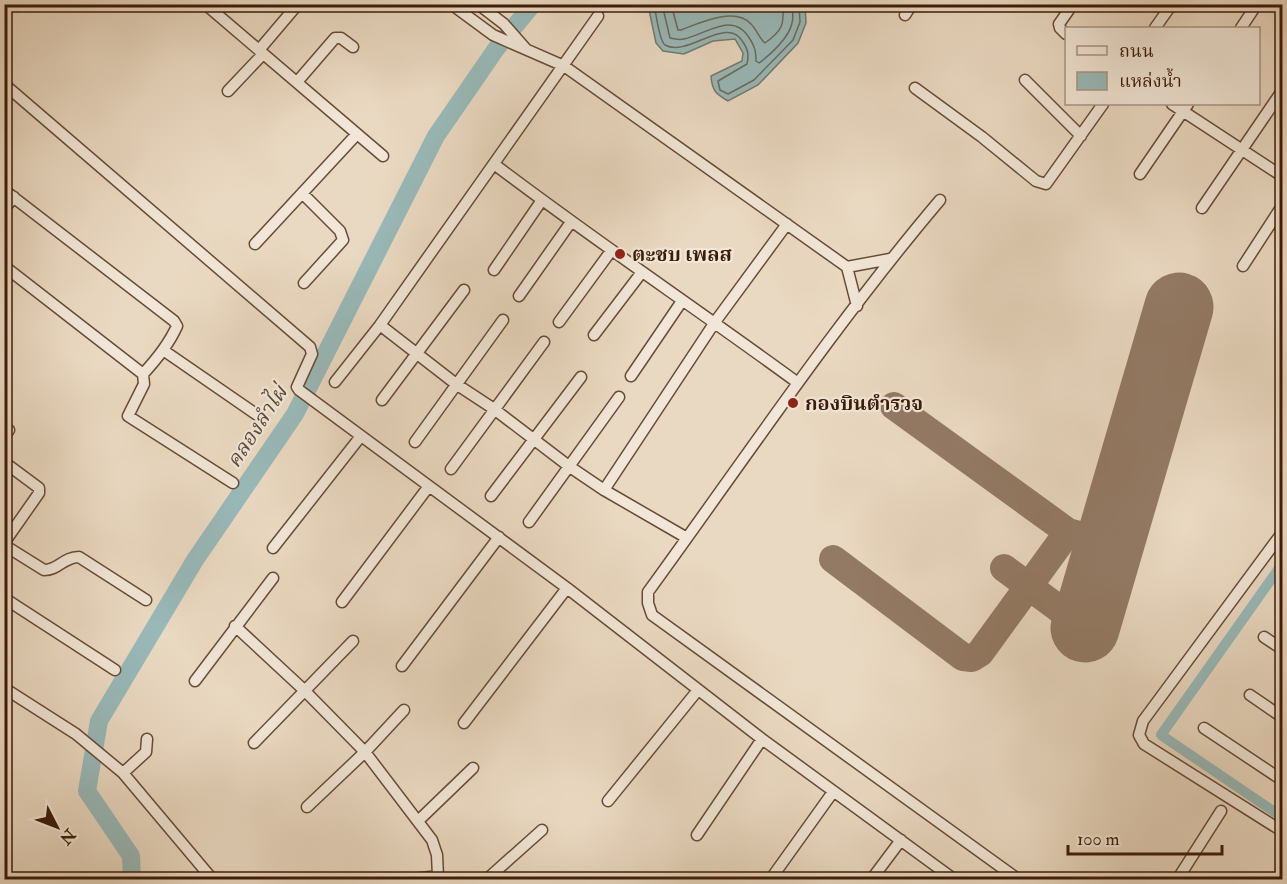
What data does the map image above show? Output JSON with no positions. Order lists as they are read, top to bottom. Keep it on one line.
{"water":["คลองลำไผ่"],"places":["ตะชบ เพลส","กองบินตำรวจ"],"legend":["ถนน","แหล่งน้ำ"],"scale_bar":"100 m","north":"bottom right"}
